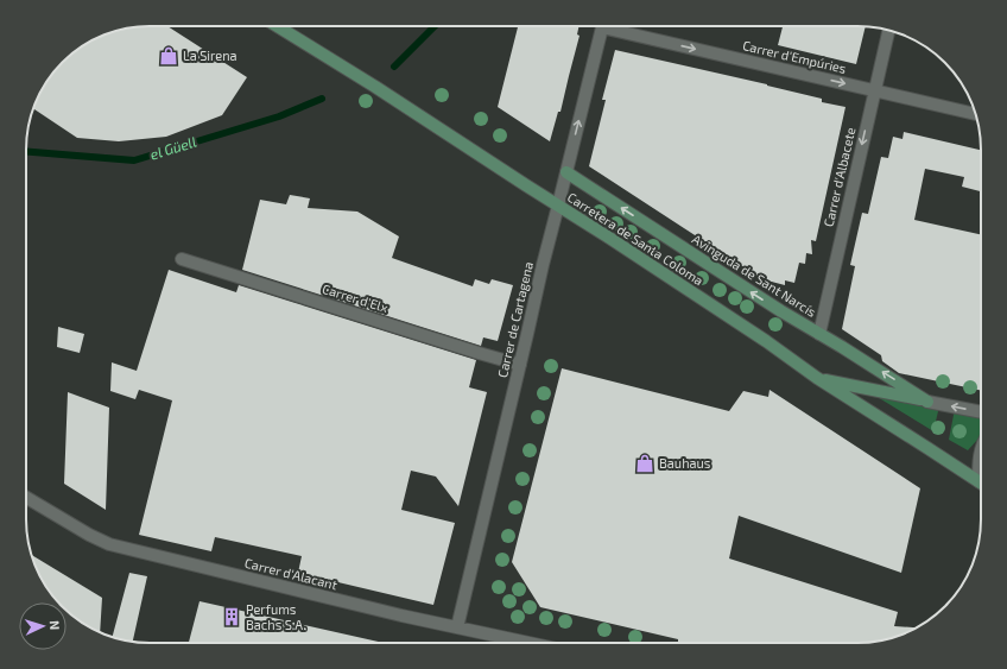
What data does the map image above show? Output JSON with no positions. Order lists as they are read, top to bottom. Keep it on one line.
{"streets":{"street":["Carrer d'Empúries","Carrer d'Albacete","Carretera de Santa Coloma","Avinguda de Sant Narcís","Carrer d'Elx","Carrer de Cartagena","Carrer d'Alacant"]},"crossings":[["Carrer d'Empúries","Carrer d'Albacete"],["Carrer d'Albacete","Avinguda de Sant Narcís"],["Carretera de Santa Coloma","Avinguda de Sant Narcís"],["Carretera de Santa Coloma","Carrer de Cartagena"],["Avinguda de Sant Narcís","Carrer de Cartagena"],["Carrer d'Elx","Carrer de Cartagena"],["Carrer de Cartagena","Carrer d'Alacant"]],"one_way":["Carrer d'Empúries","Carrer d'Albacete","Avinguda de Sant Narcís"],"water":["el Güell"],"places":{"shop":["La Sirena","Bauhaus"],"building":["Perfums Bachs S.A."]},"north":"right"}
